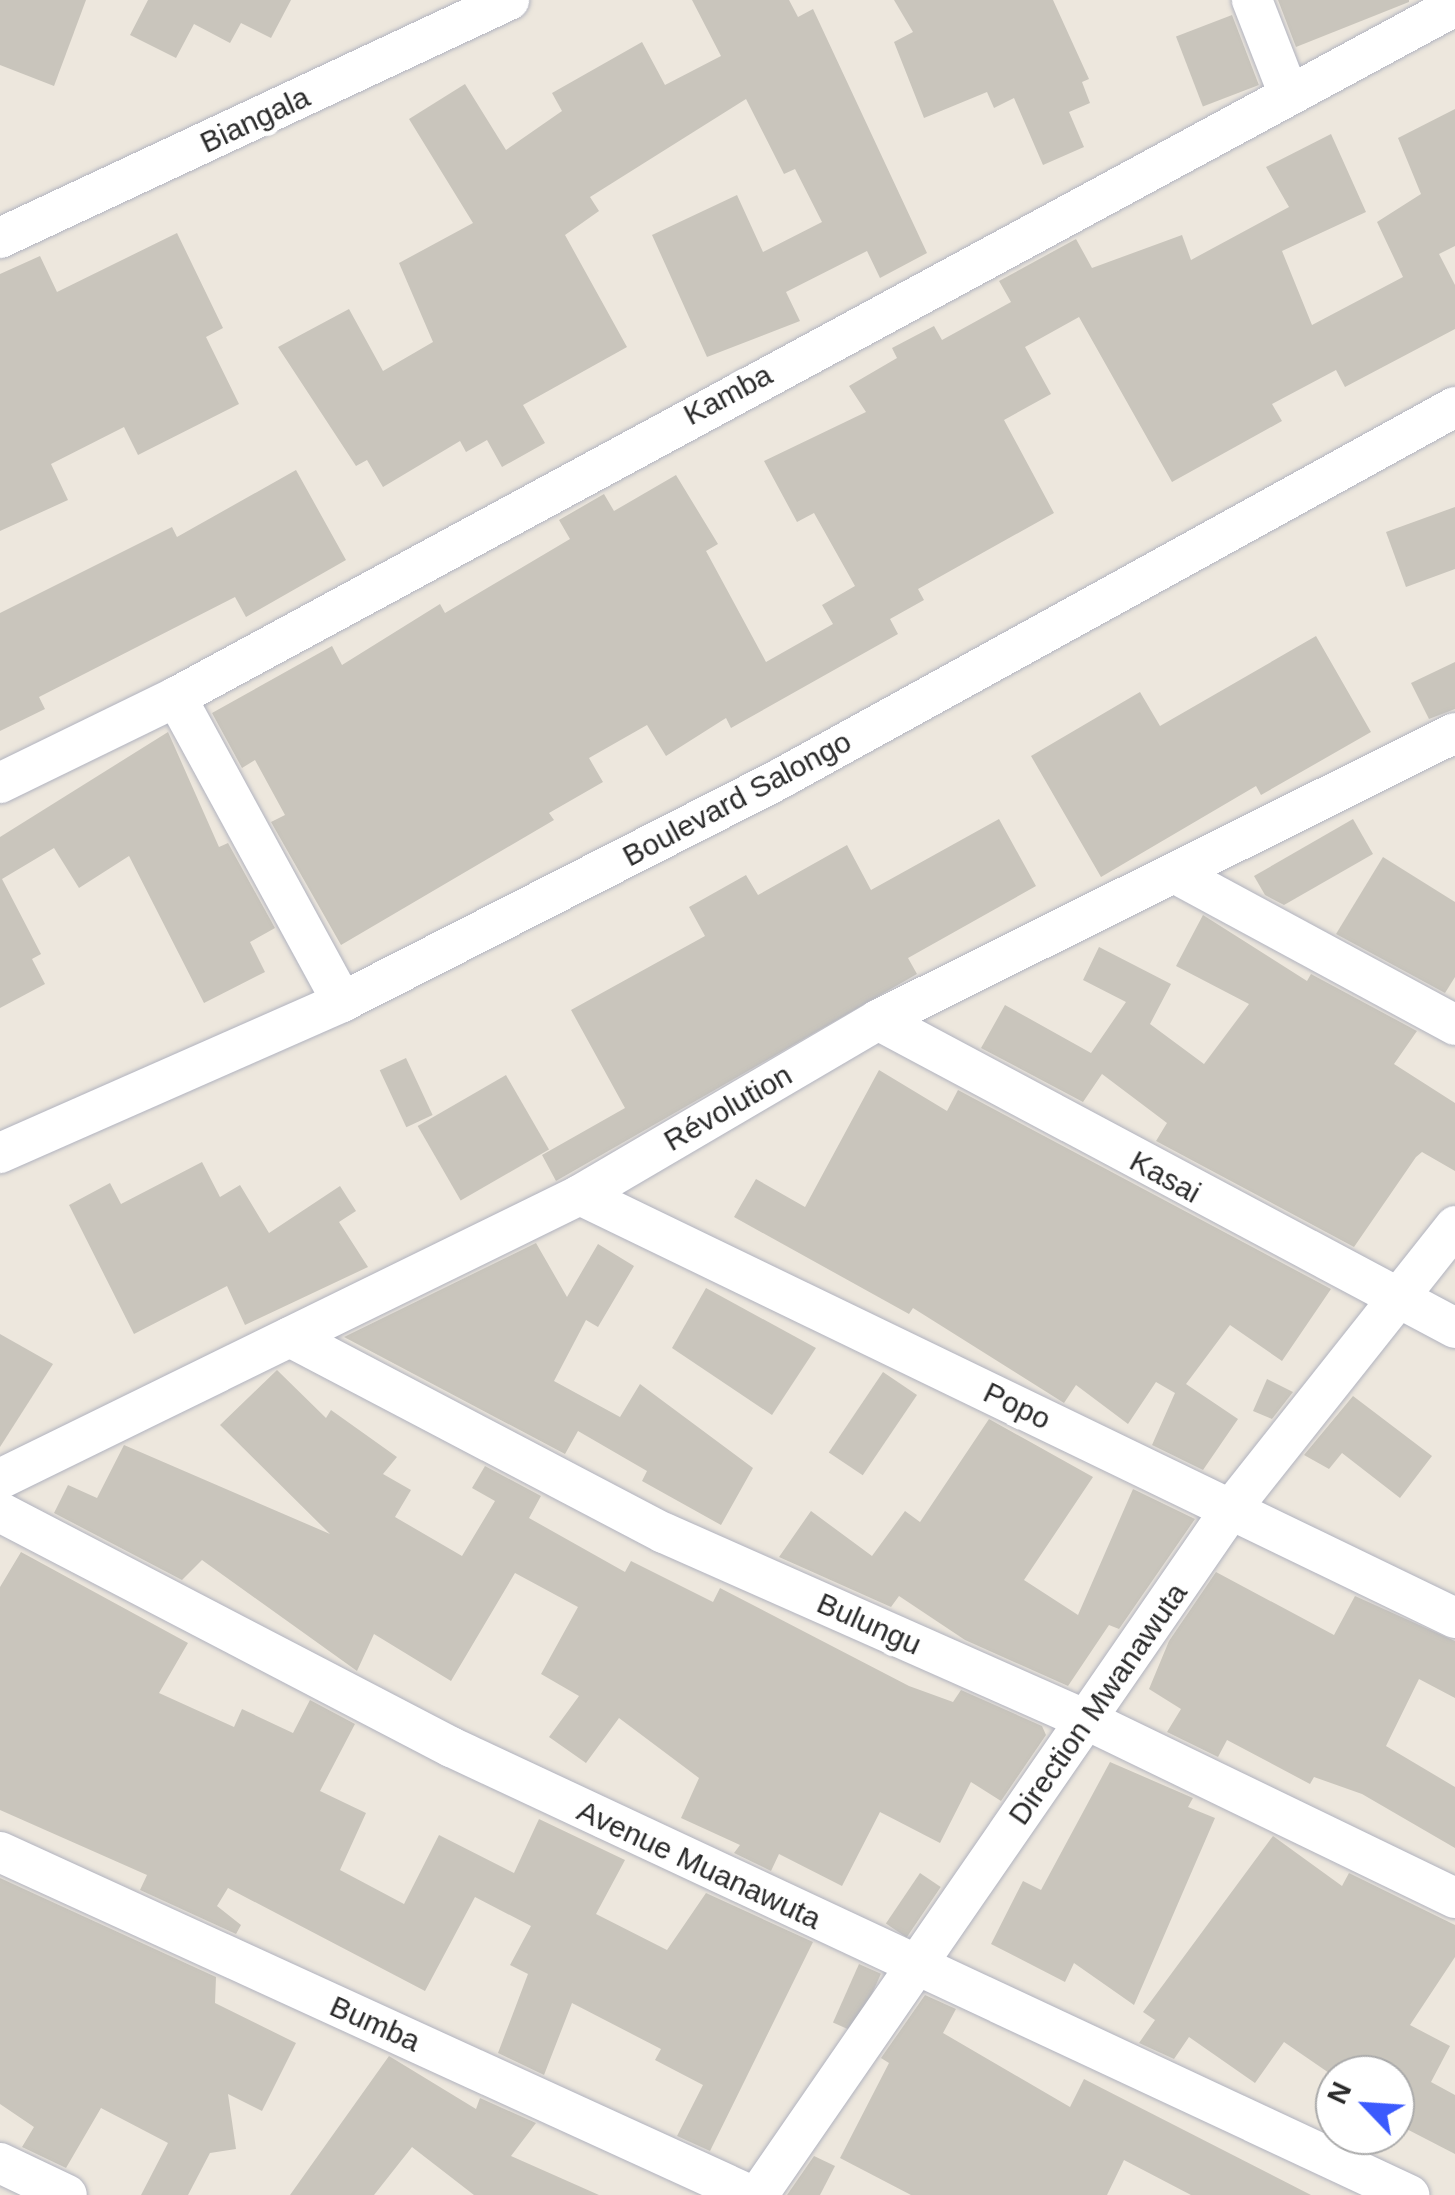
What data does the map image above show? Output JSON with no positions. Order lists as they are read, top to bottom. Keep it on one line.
{"streets":{"street":["Biangala","Kamba","Boulevard Salongo","Révolution","Kasai","Popo","Bulungu","Direction Mwanawuta","Avenue Muanawuta","Bumba"]},"crossings":[["Révolution","Kasai"],["Révolution","Popo"],["Révolution","Bulungu"],["Kasai","Direction Mwanawuta"],["Popo","Direction Mwanawuta"],["Bulungu","Direction Mwanawuta"],["Direction Mwanawuta","Avenue Muanawuta"],["Direction Mwanawuta","Bumba"]],"north":"top left"}
